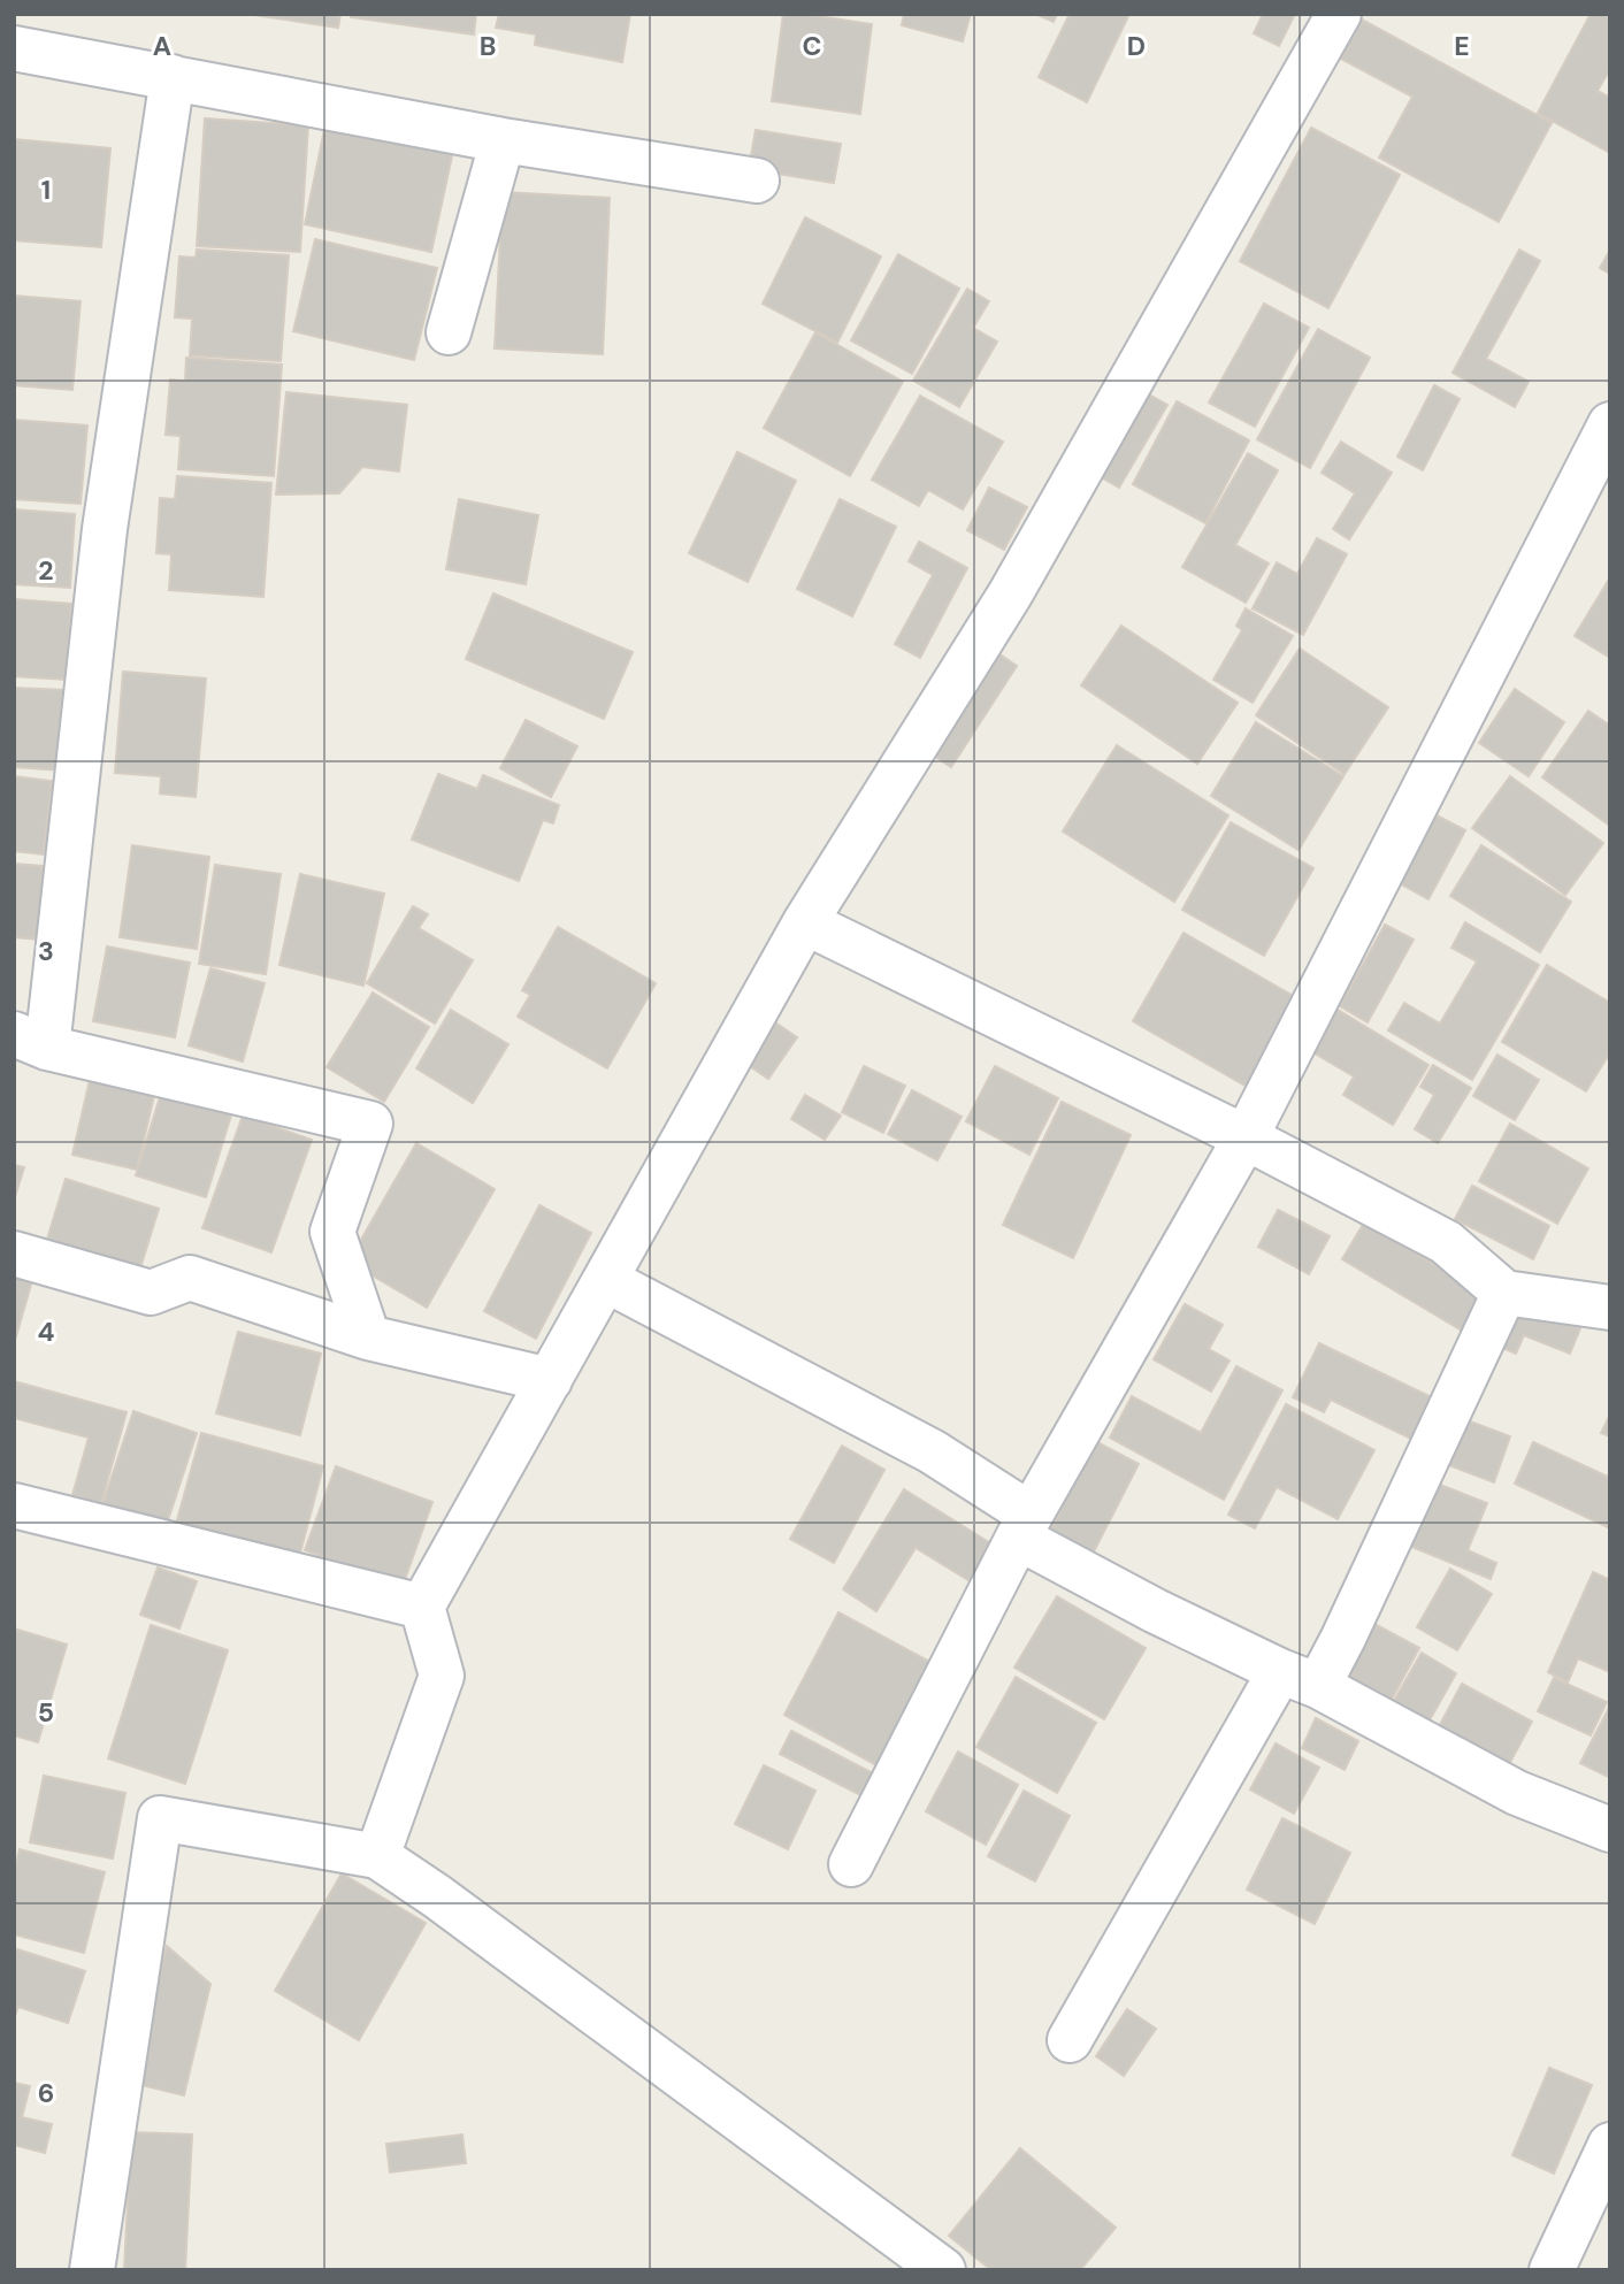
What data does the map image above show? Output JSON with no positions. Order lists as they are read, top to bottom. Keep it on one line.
{"grid":{"columns":["A","B","C","D","E"],"rows":["1","2","3","4","5","6"]}}
